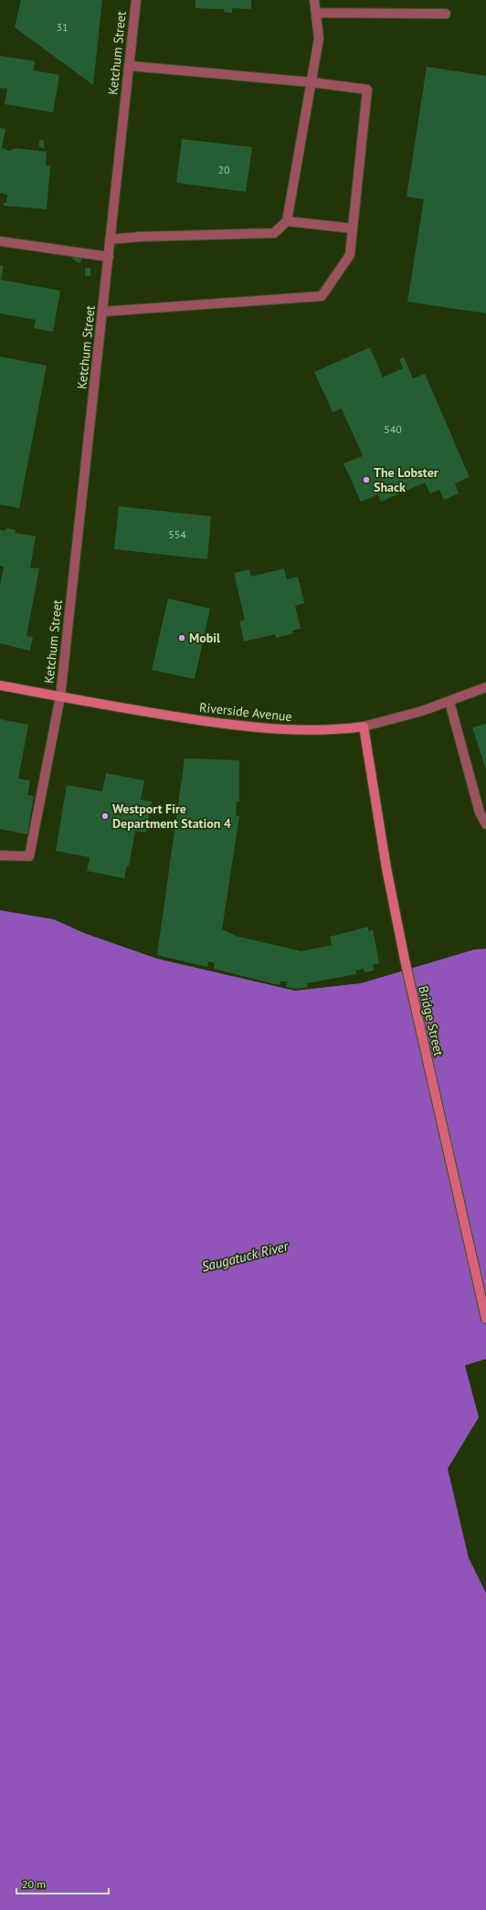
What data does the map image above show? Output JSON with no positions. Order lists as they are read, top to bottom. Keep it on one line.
{"streets":{"main road":["Riverside Avenue","Bridge Street"],"street":["Ketchum Street"]},"crossings":[["Ketchum Street","Riverside Avenue"],["Riverside Avenue","Bridge Street"]],"water":["Saugatuck River"],"places":["The Lobster Shack","Mobil","Westport Fire Department Station 4"],"house_numbers":["31","20","540","554"],"scale_bar":"20 m"}
